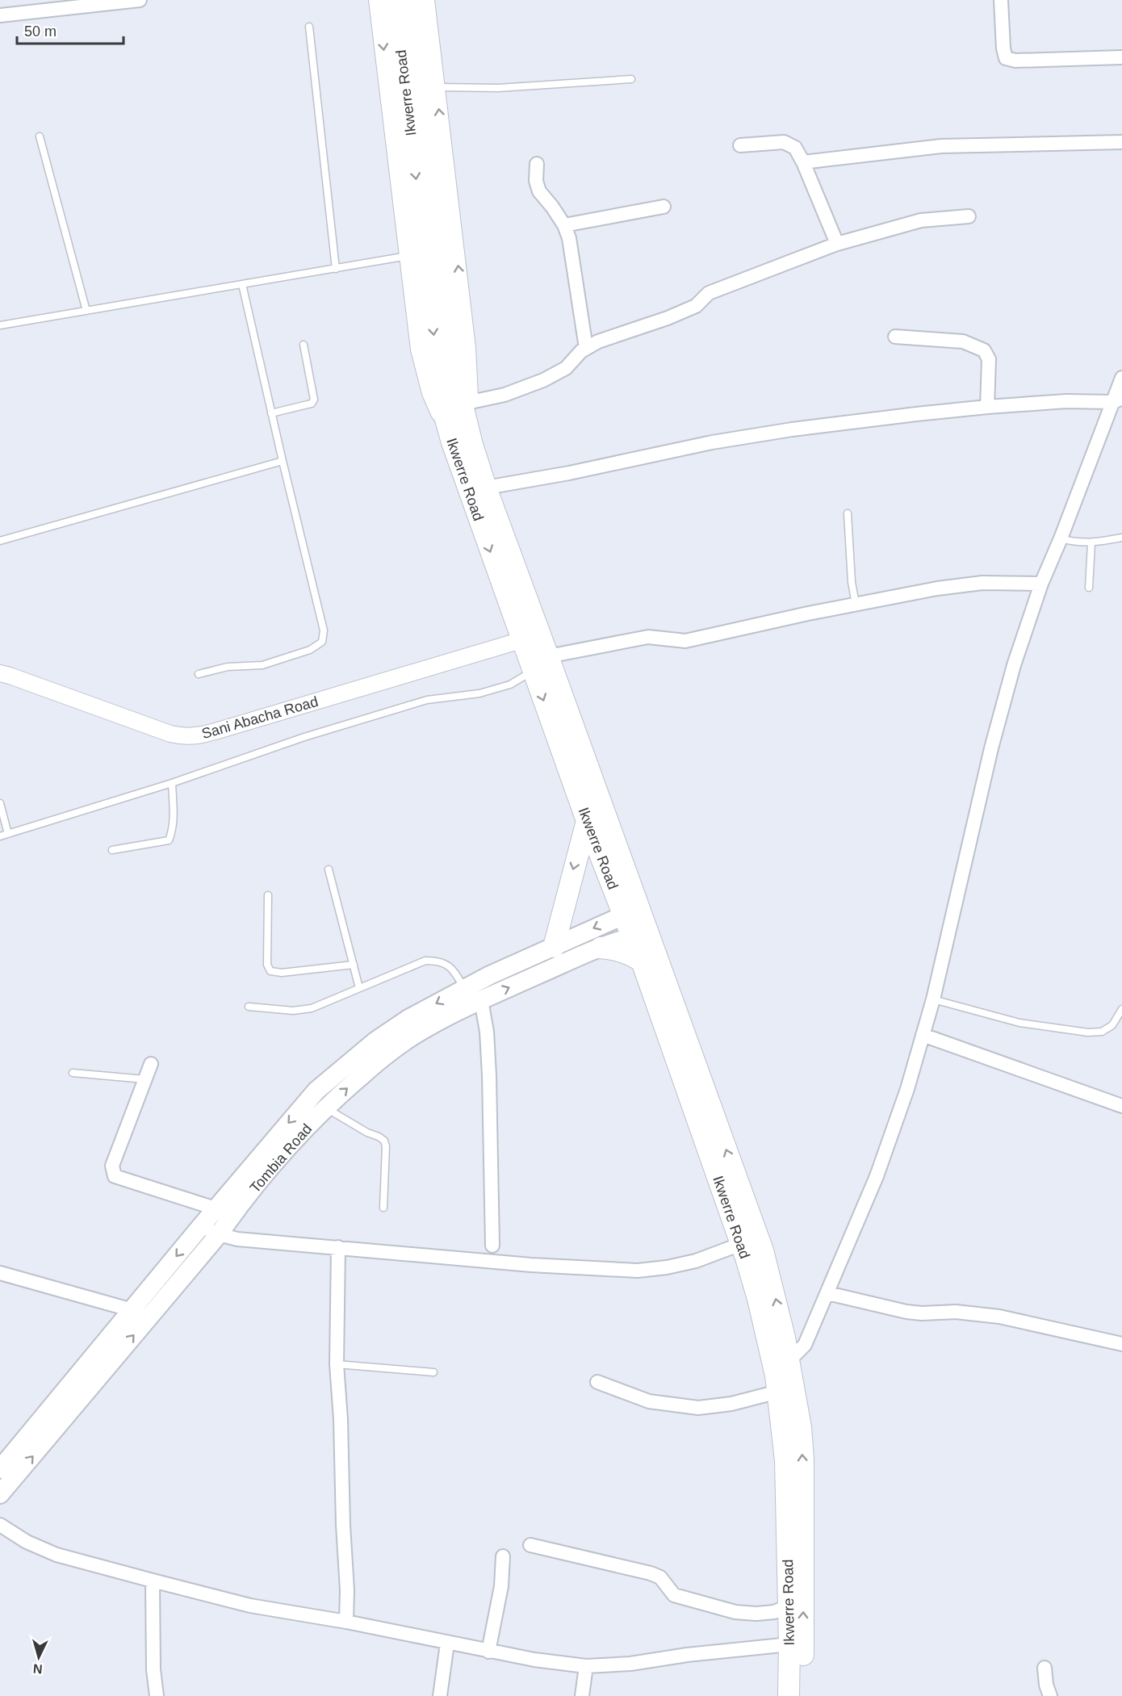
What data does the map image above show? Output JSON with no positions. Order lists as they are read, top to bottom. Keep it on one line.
{"streets":{"main road":["Ikwerre Road","Tombia Road"],"street":["Sani Abacha Road"]},"crossings":[["Ikwerre Road","Sani Abacha Road"],["Ikwerre Road","Tombia Road"]],"scale_bar":"50 m","north":"bottom"}
